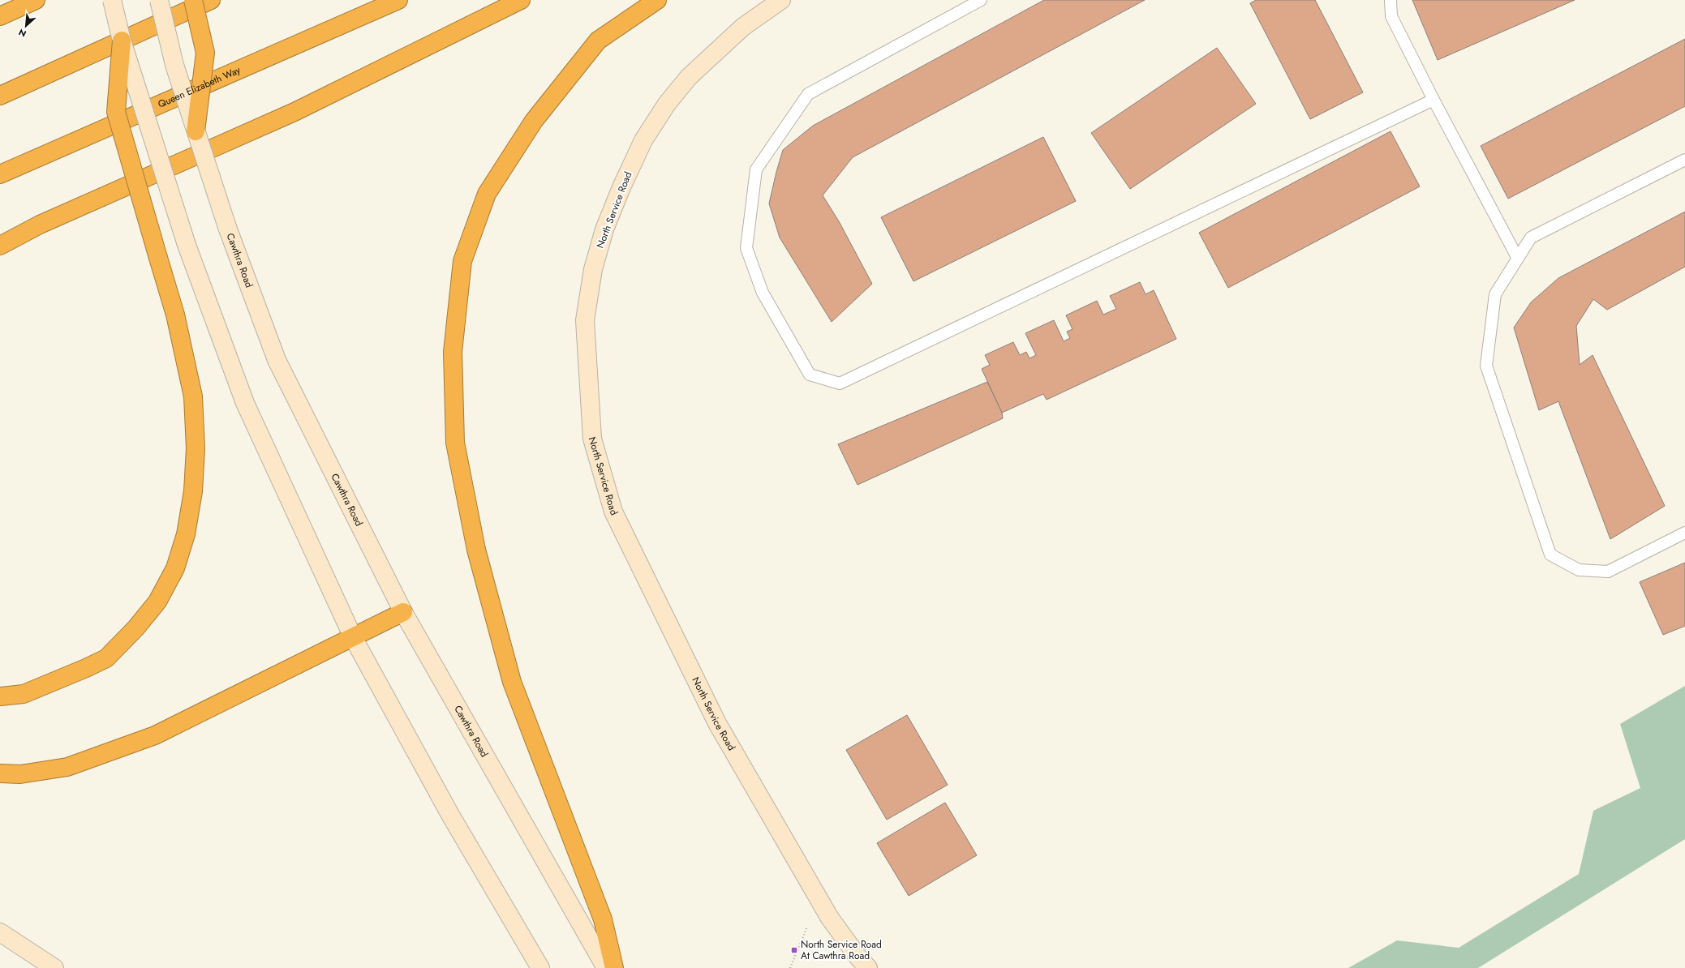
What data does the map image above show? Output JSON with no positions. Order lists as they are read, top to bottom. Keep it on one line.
{"streets":{"highway":["Queen Elizabeth Way"],"main road":["North Service Road","Cawthra Road"]},"places":{"transit":["North Service Road At Cawthra Road"]},"north":"bottom left"}
